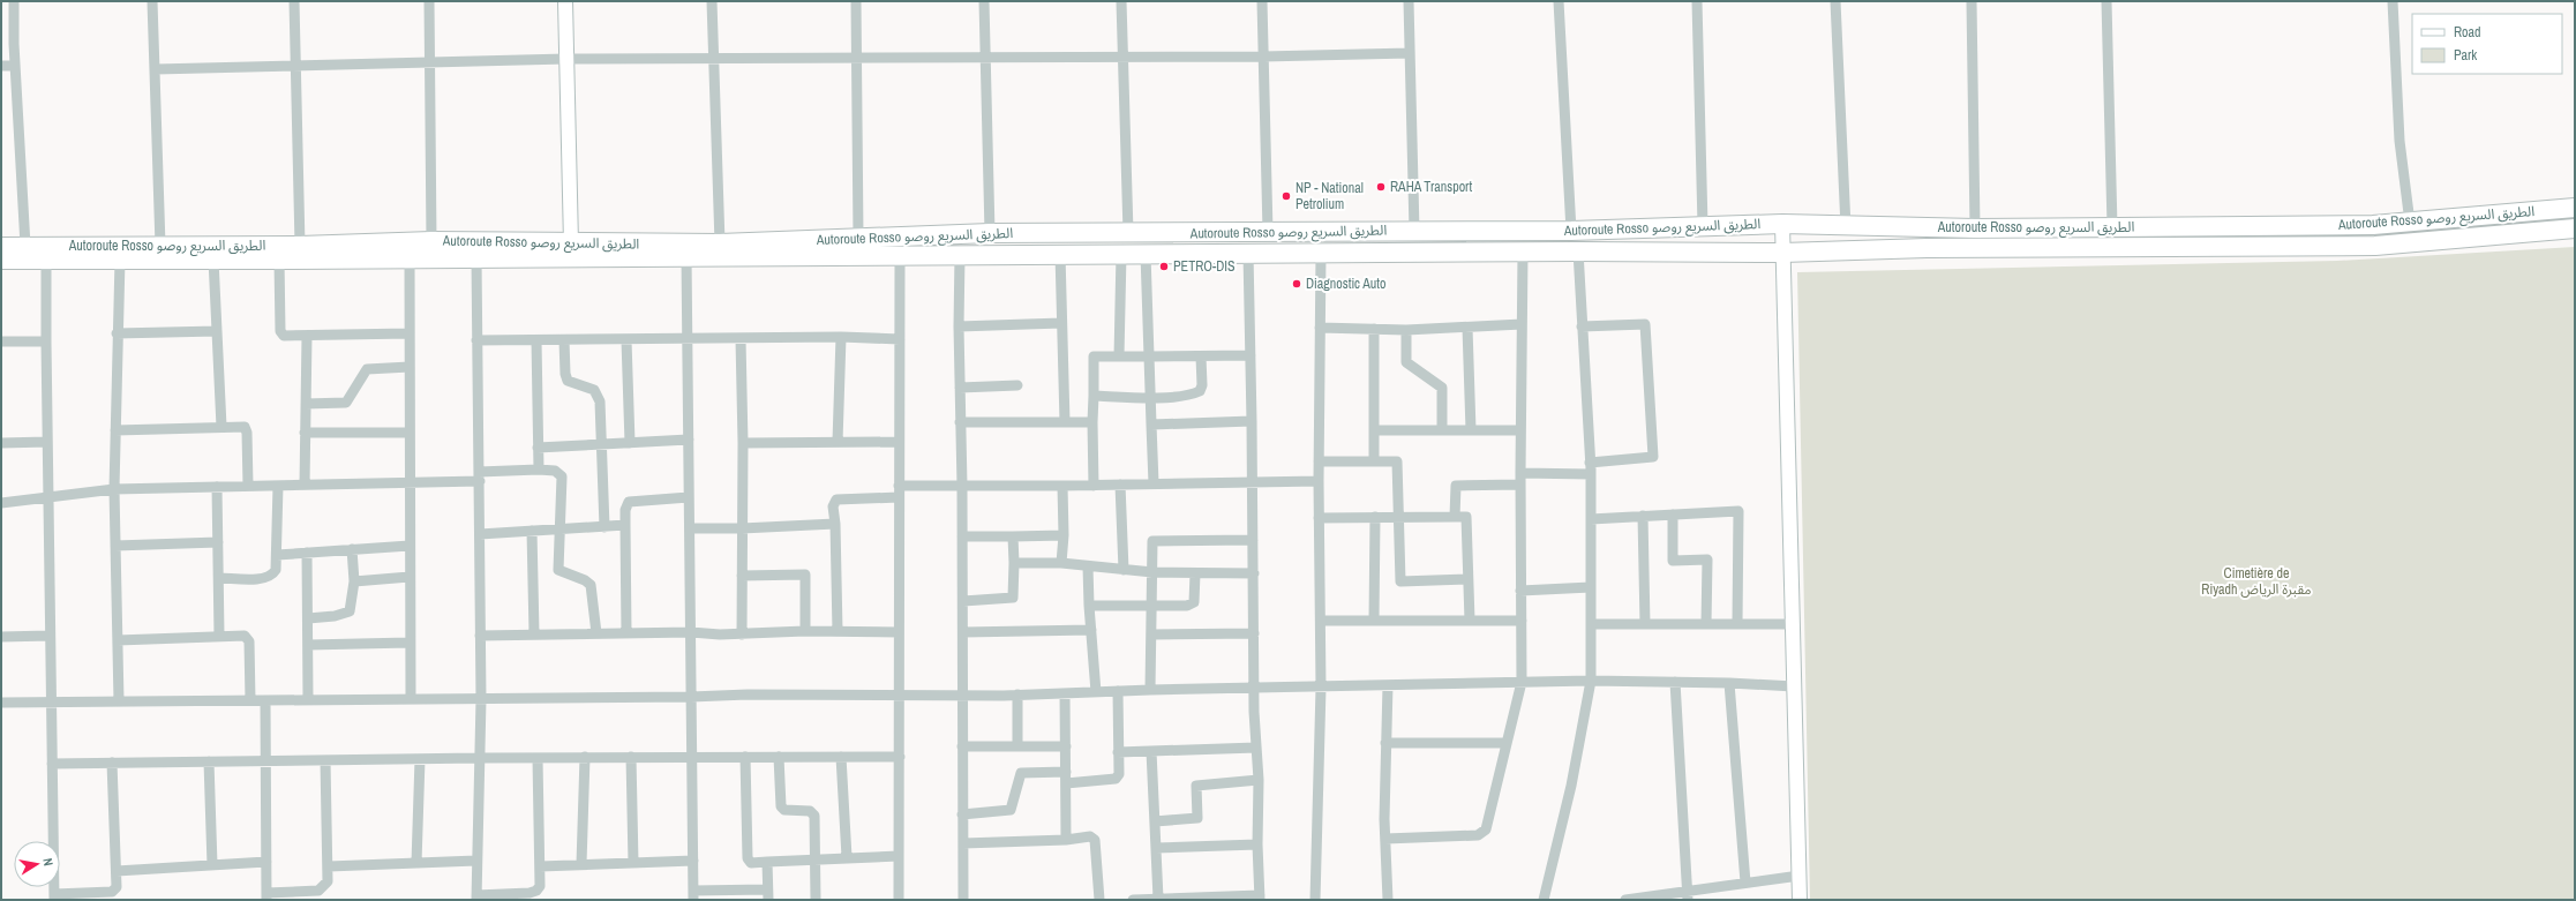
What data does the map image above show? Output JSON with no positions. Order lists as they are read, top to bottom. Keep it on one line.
{"streets":{"highway":["Autoroute Rosso الطريق السريع روصو"]},"parks":["Cimetière de Riyadh مقبرة الرياض"],"places":["RAHA Transport","NP - National Petrolium","PETRO-DIS","Diagnostic Auto"],"legend":["Road","Park"],"north":"right"}
